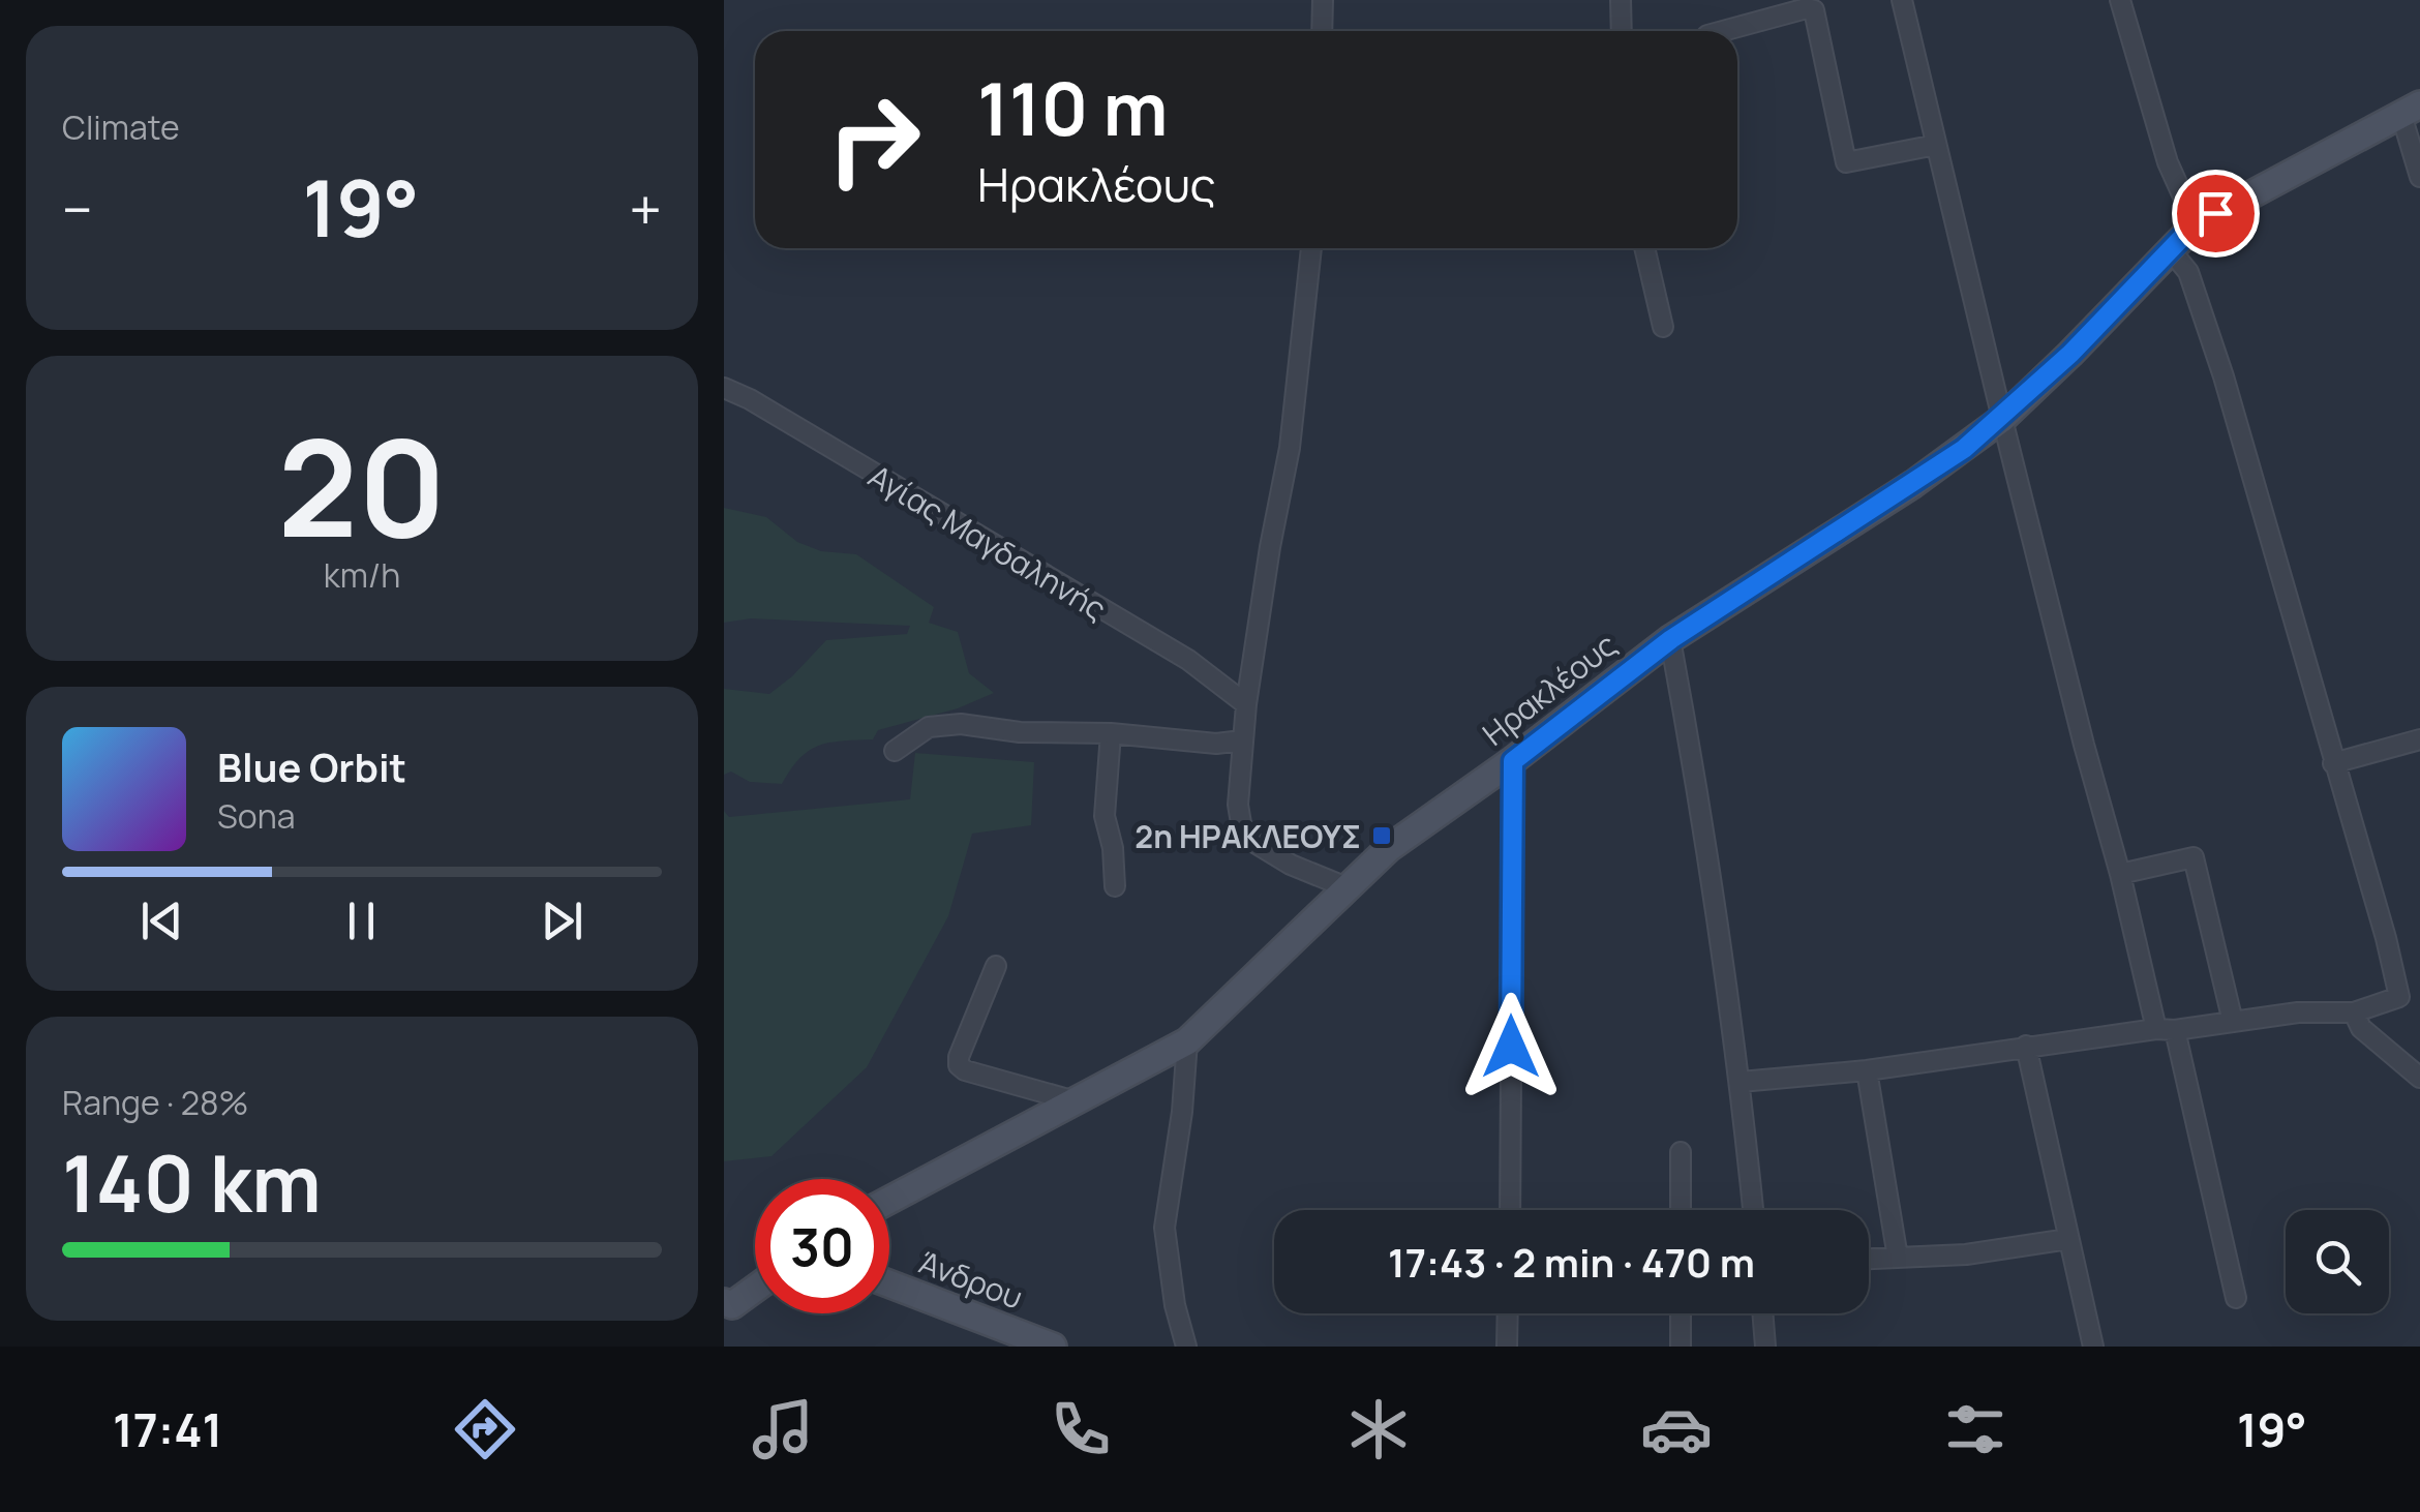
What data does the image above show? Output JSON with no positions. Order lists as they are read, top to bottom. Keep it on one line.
{"streets":{"street":["Αγίας Μαγδαληνής","Ηρακλέους","Άνδρου"]},"places":{"transit":["2η ΗΡΑΚΛΕΟΥΣ"]},"page":{"tile":["Climate",["20","km/h"],["Range · 28%","140 km"]],"turn":["110 m","Ηρακλέους"],"heat":["−","19°","+"],"song":["Blue Orbit","Sona"],"limit":"30","trip":"17:43 · 2 min · 470 m","tabs":["17:41","19°"]}}
